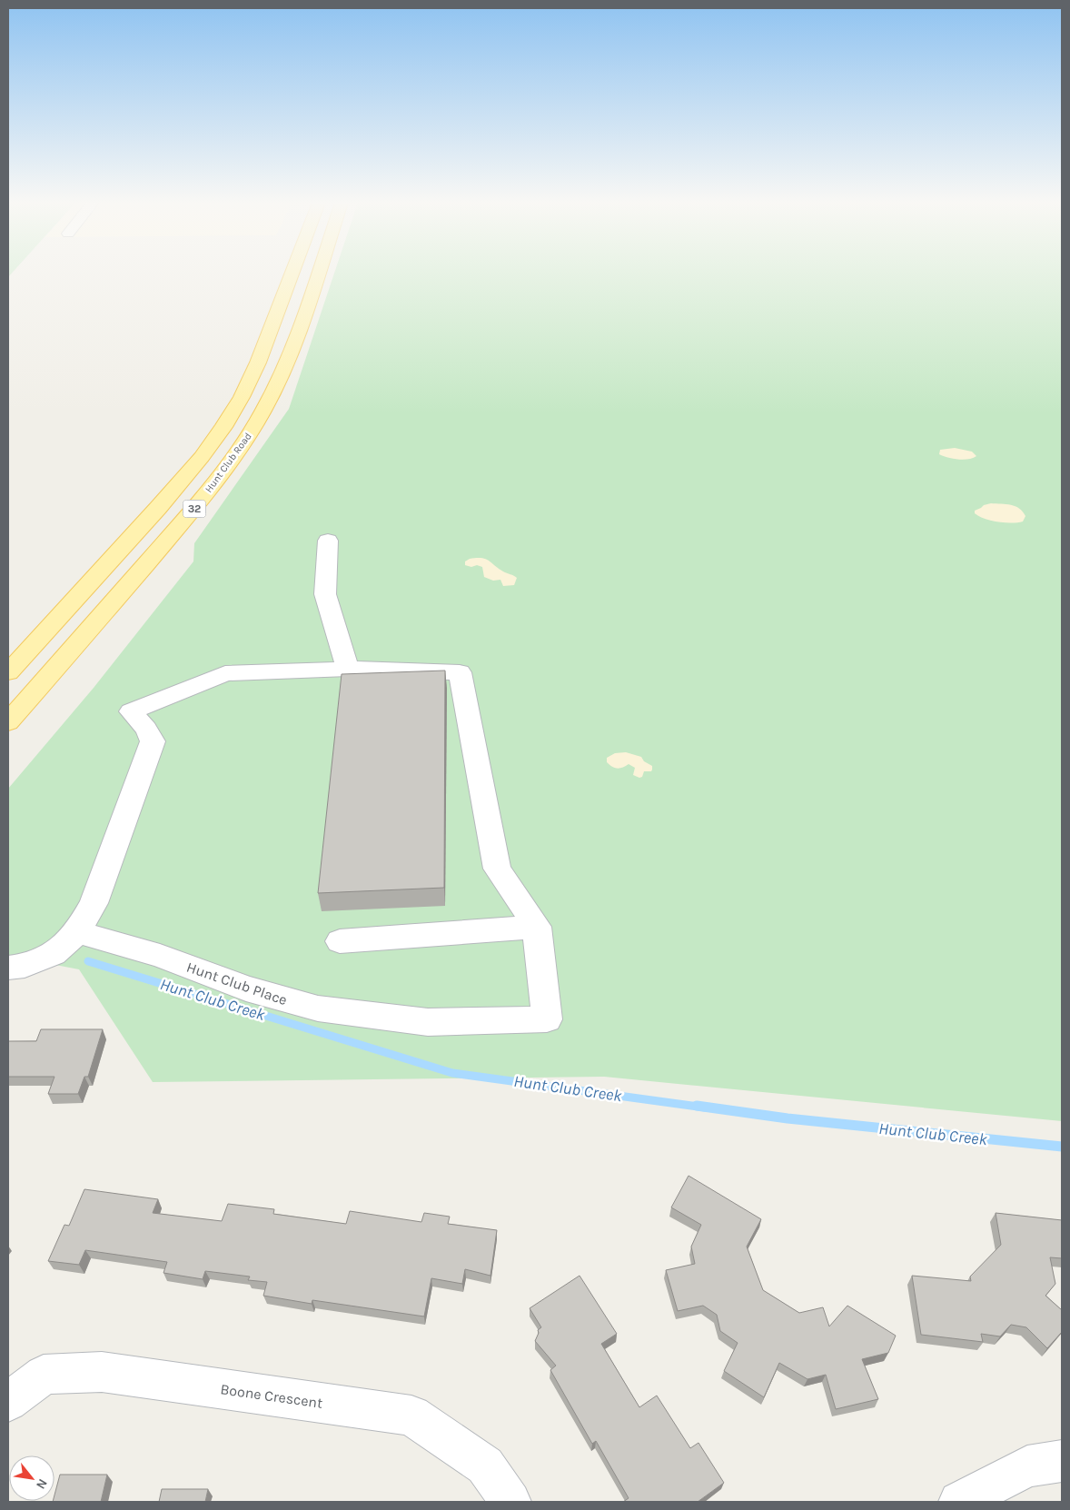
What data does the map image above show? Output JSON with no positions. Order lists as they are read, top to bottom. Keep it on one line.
{"streets":{"main road":["Hunt Club Road","32"],"street":["Hunt Club Place","Boone Crescent"]},"water":["Hunt Club Creek"],"north":"bottom right"}
